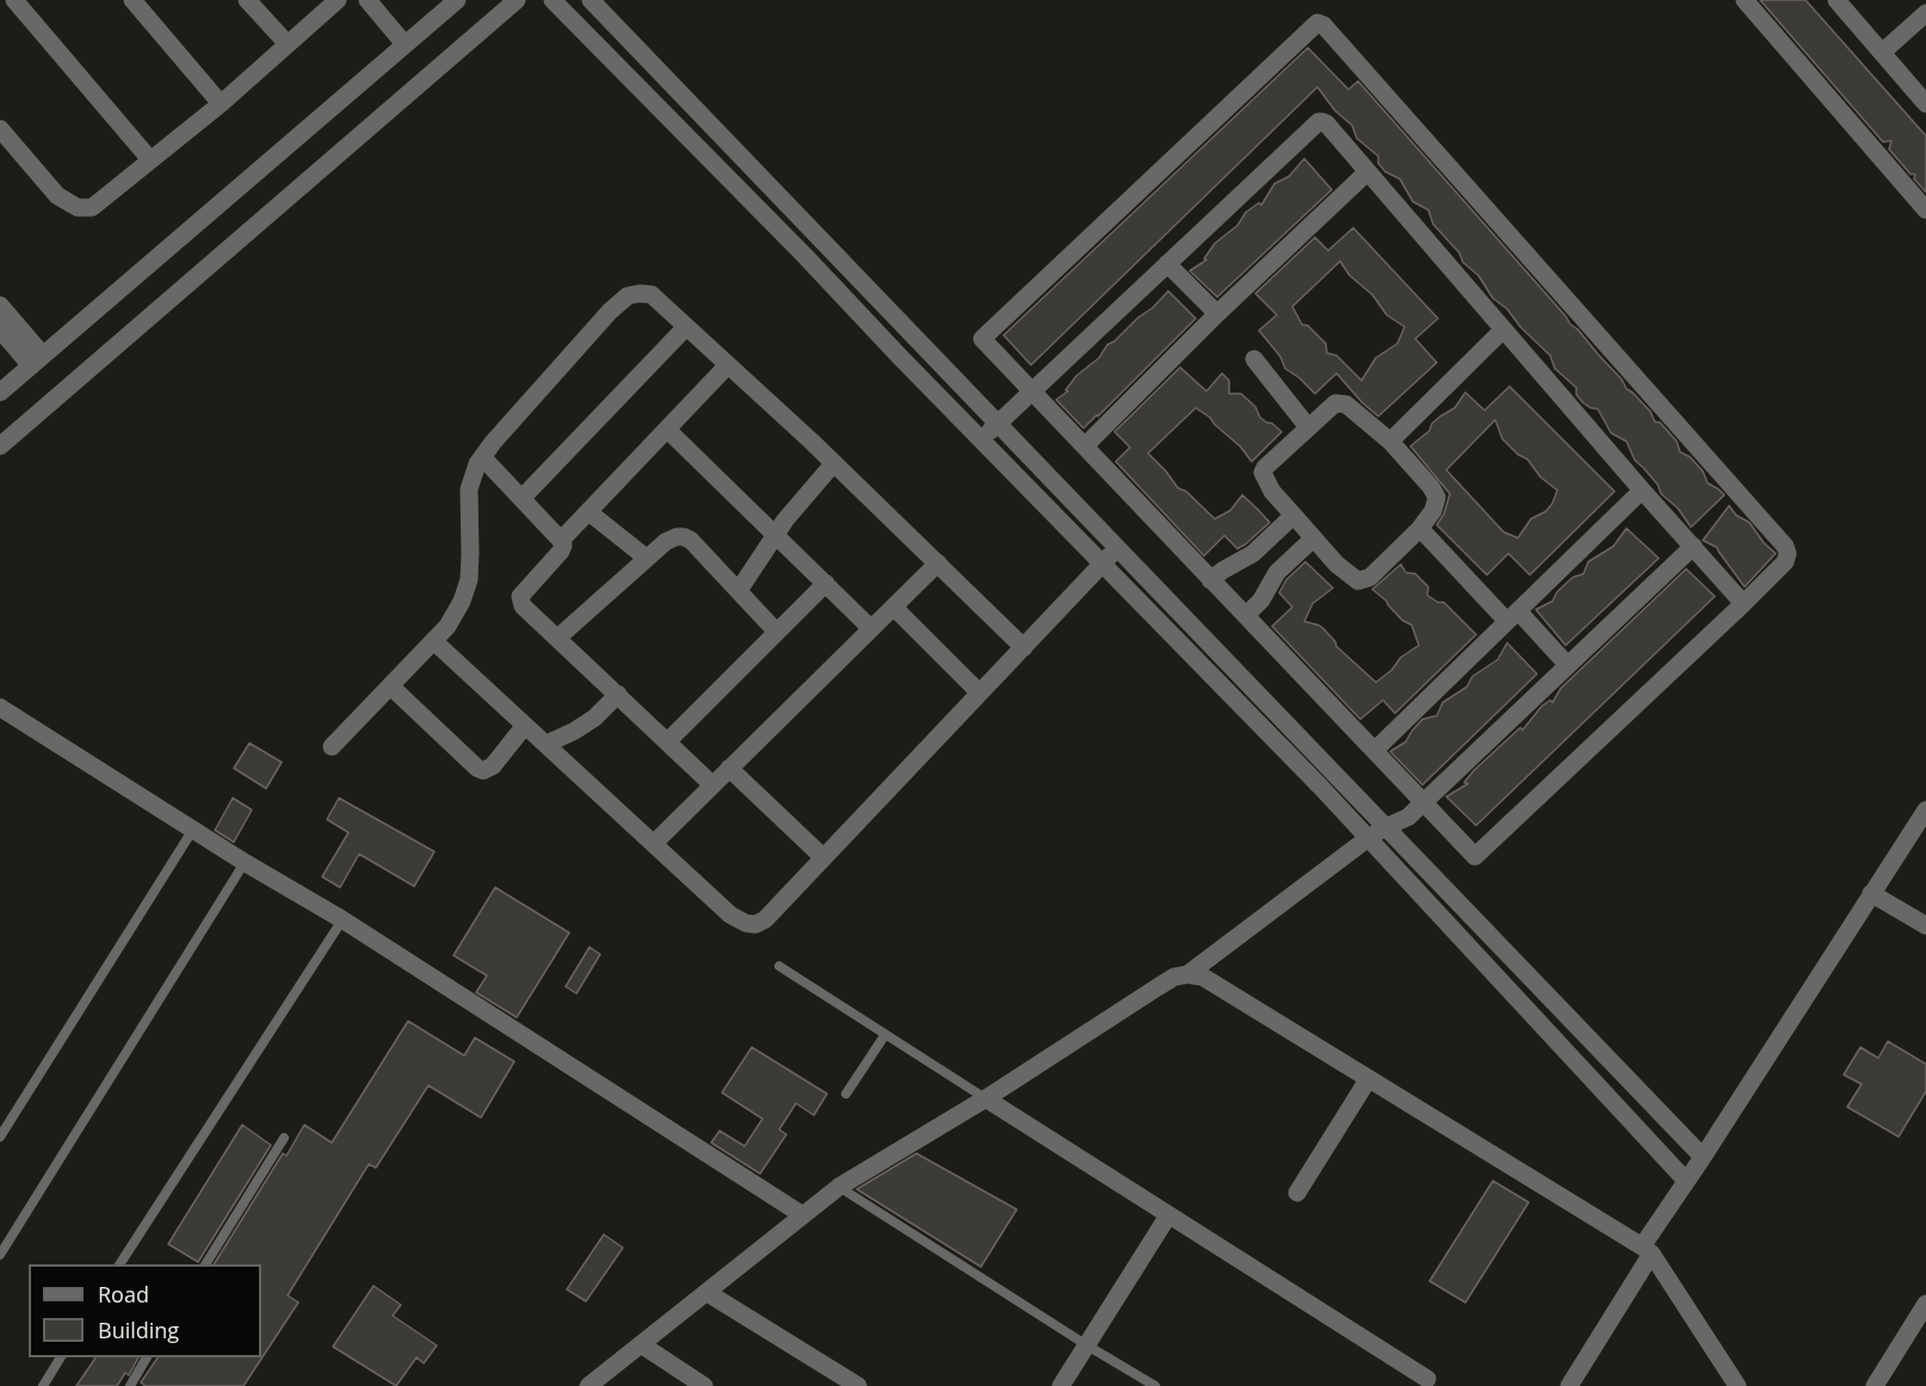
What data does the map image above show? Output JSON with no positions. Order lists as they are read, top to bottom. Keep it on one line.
{"legend":["Road","Building"]}
